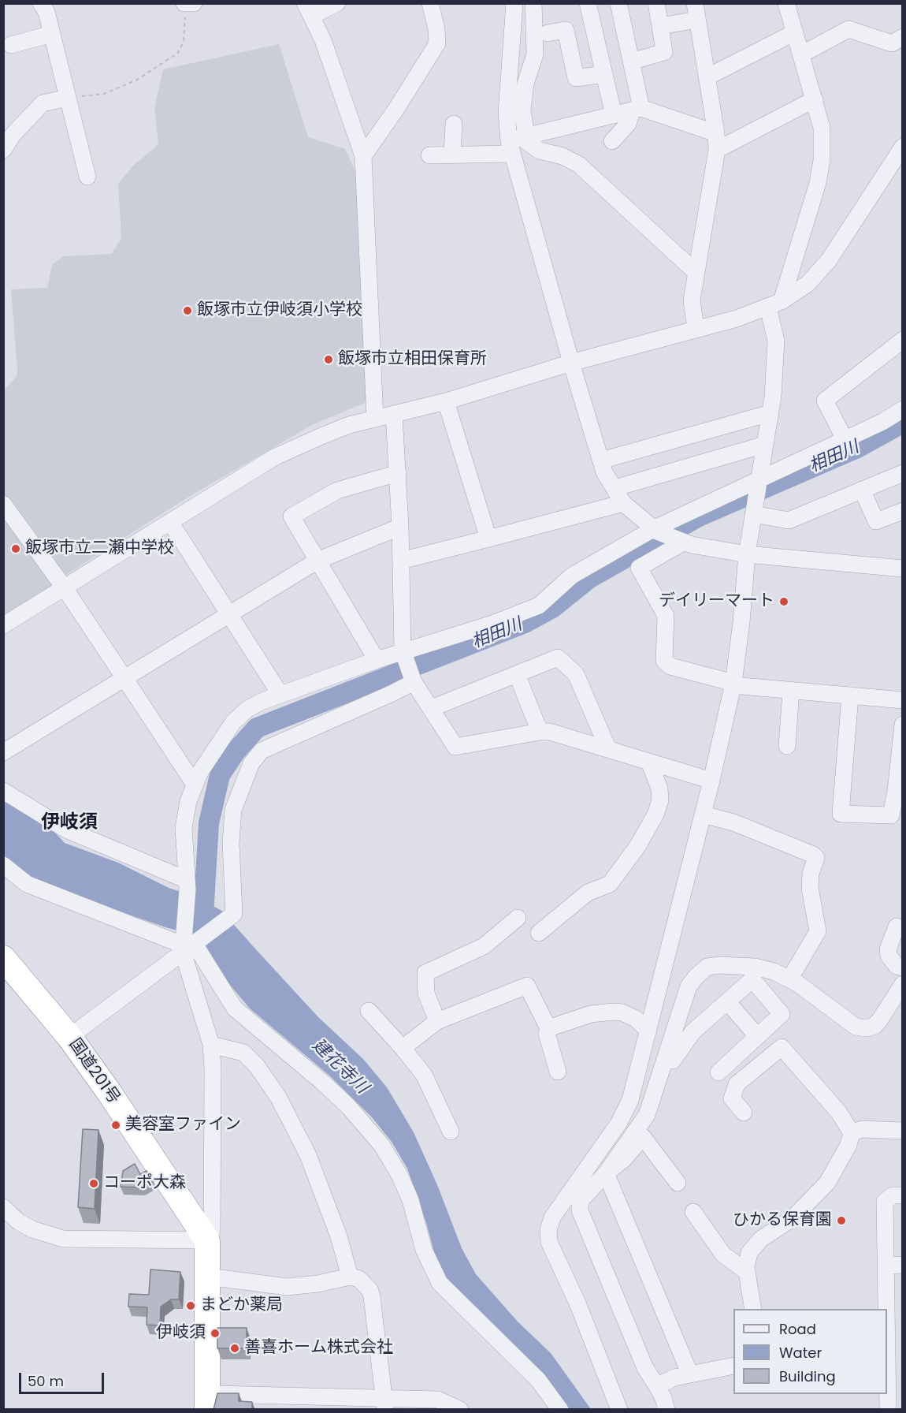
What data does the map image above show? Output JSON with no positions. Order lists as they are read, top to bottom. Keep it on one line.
{"streets":{"highway":["国道201号"]},"districts":["伊岐須"],"water":["相田川","建花寺川"],"places":["飯塚市立伊岐須小学校","飯塚市立相田保育所","飯塚市立二瀬中学校","デイリーマート","美容室ファイン","コーポ大森","ひかる保育園","まどか薬局","伊岐須","善喜ホーム株式会社"],"legend":["Road","Water","Building"],"scale_bar":"50 m"}
